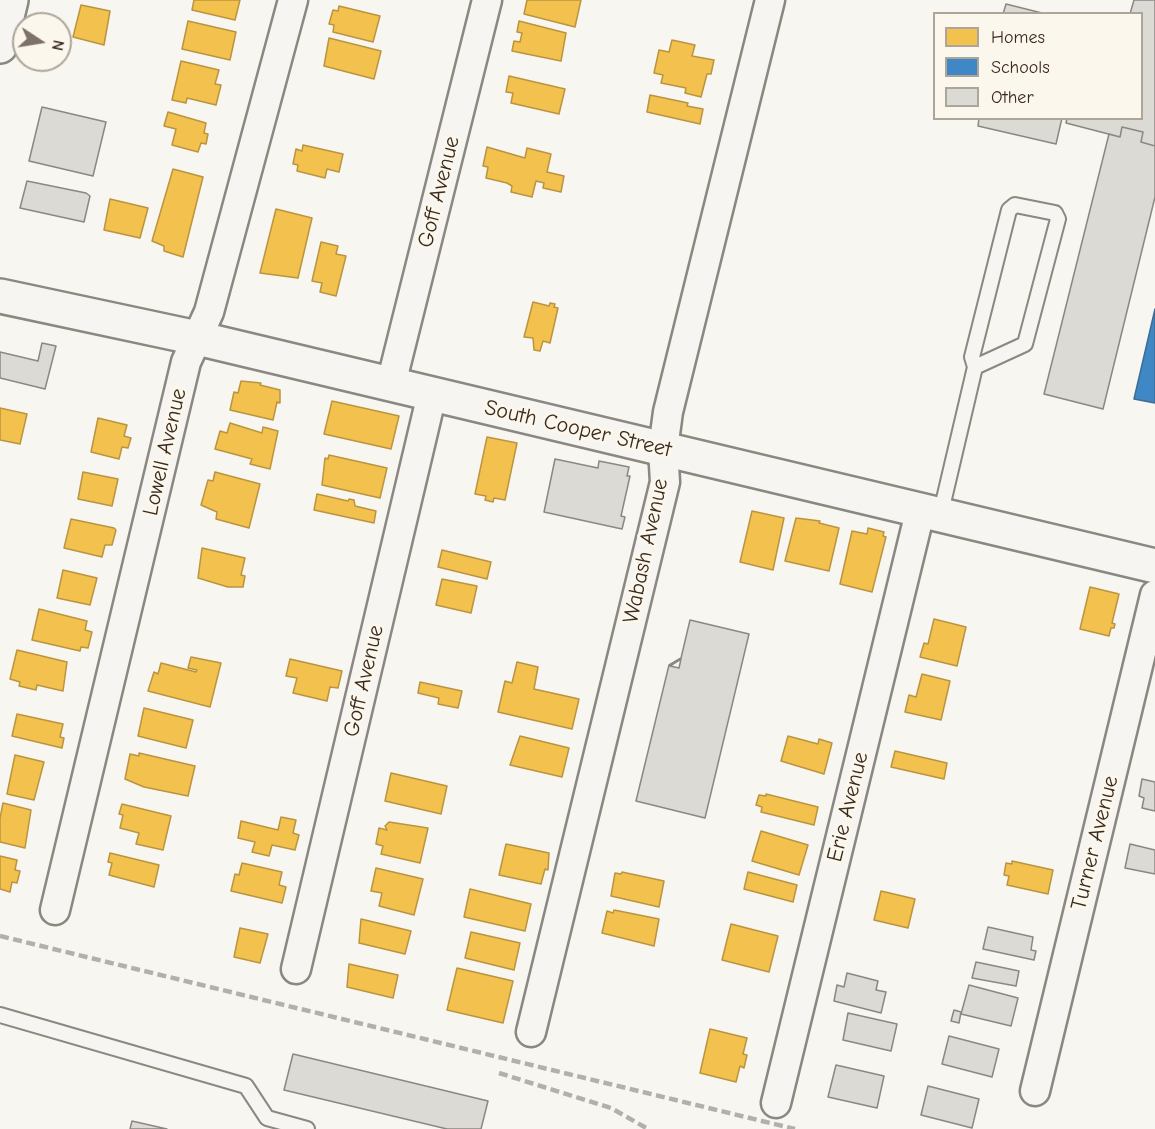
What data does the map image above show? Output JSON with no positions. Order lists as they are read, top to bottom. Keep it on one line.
{"streets":{"street":["Goff Avenue","South Cooper Street","Lowell Avenue","Wabash Avenue","Erie Avenue","Turner Avenue"]},"crossings":[["Goff Avenue","South Cooper Street"],["South Cooper Street","Lowell Avenue"],["South Cooper Street","Wabash Avenue"],["South Cooper Street","Erie Avenue"]],"legend":["Homes","Schools","Other"],"north":"right"}
